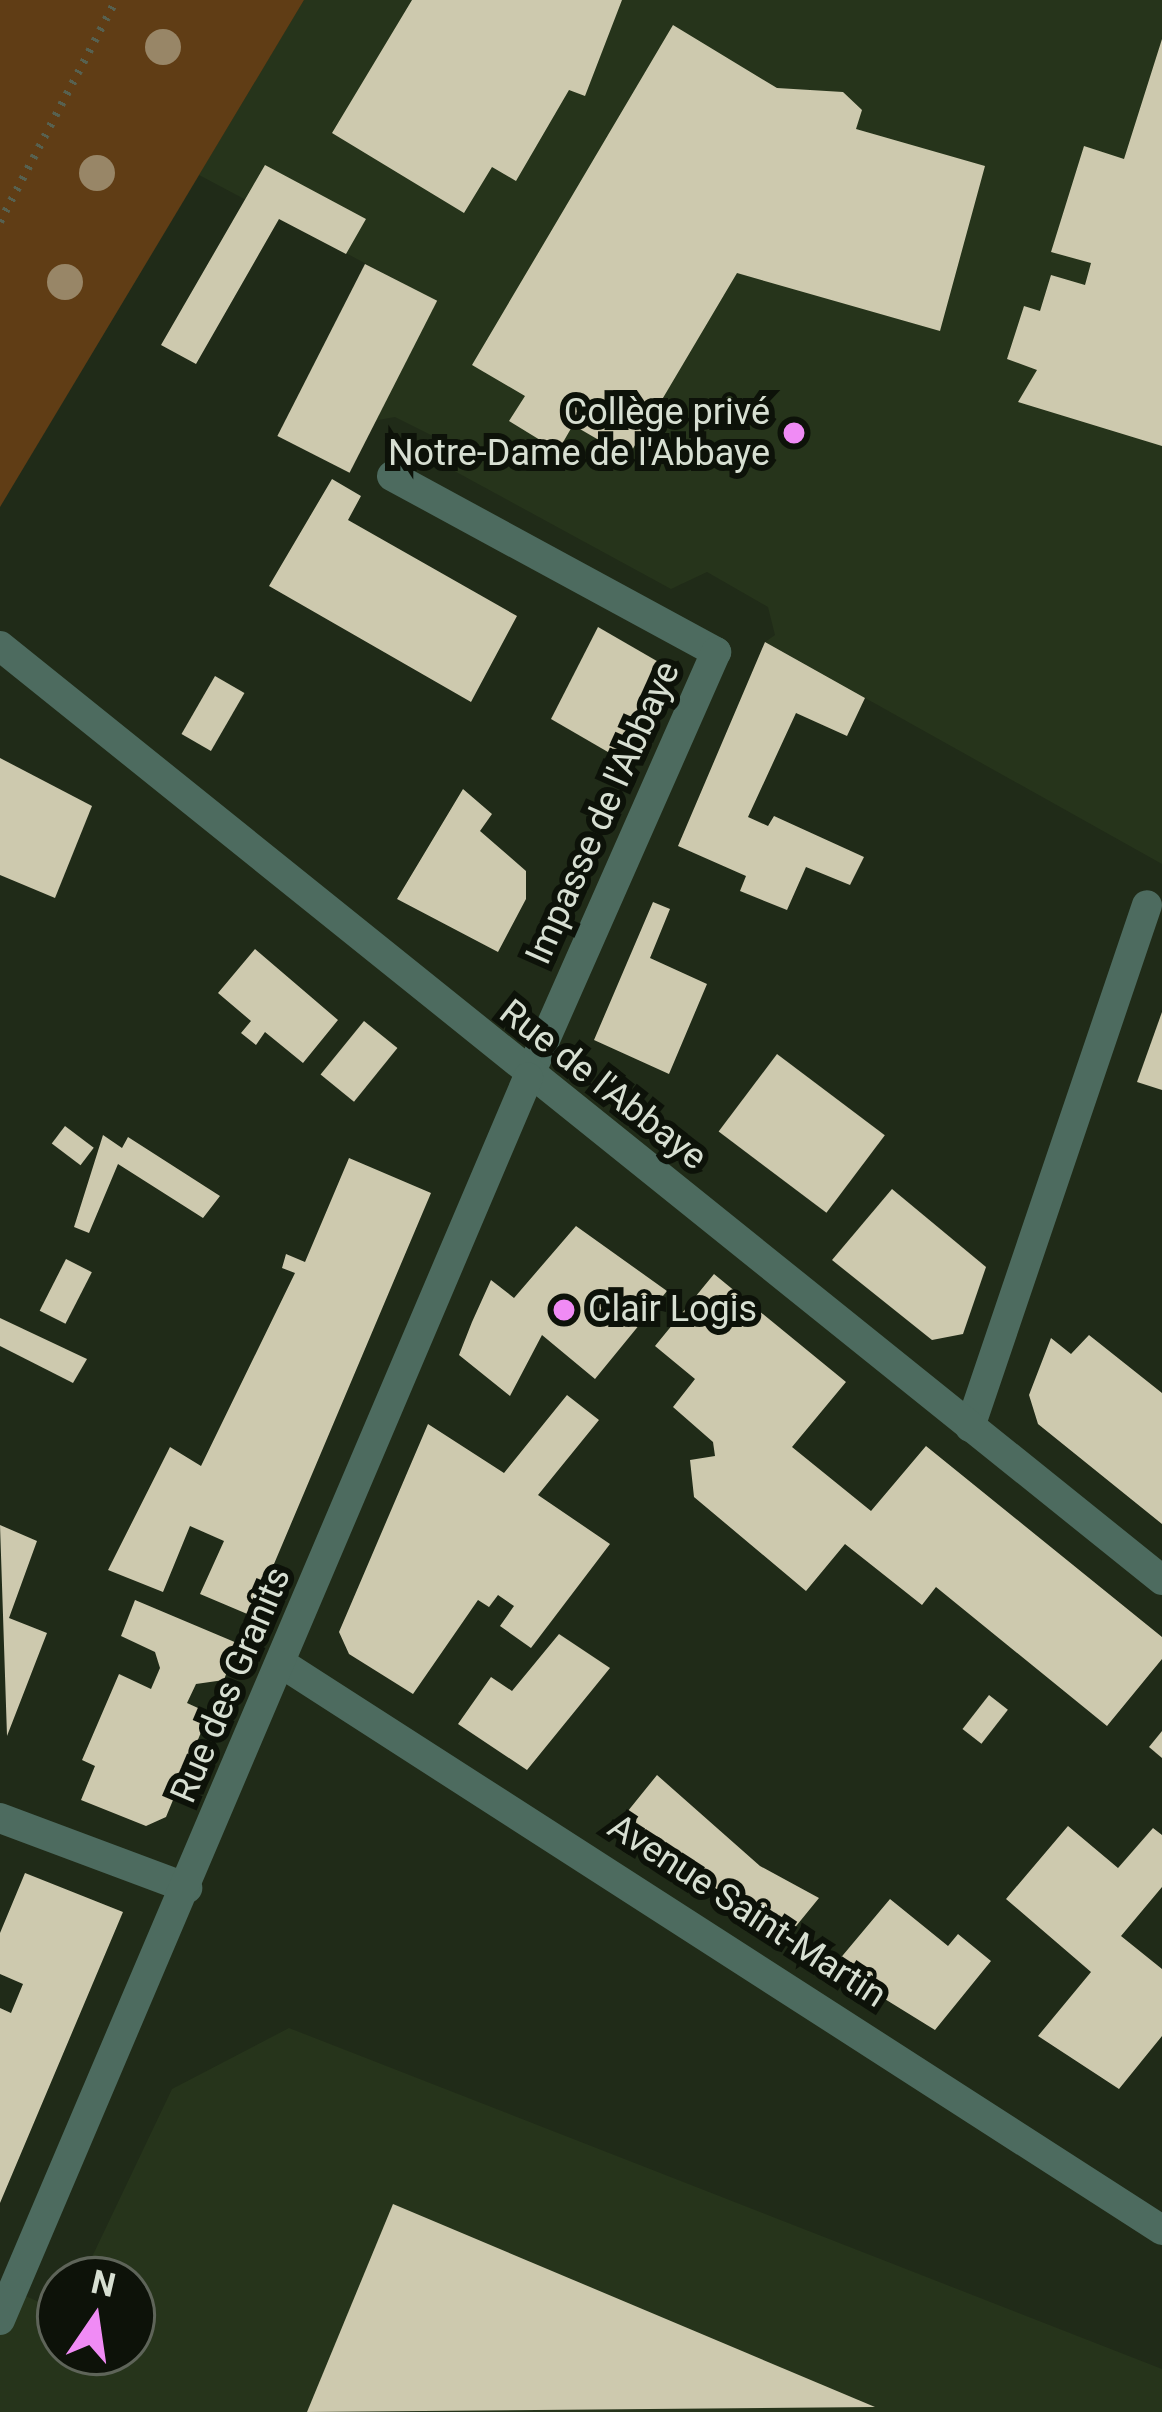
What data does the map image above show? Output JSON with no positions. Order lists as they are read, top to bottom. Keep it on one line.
{"streets":{"street":["Impasse de l'Abbaye","Rue de l'Abbaye","Rue des Granits","Avenue Saint-Martin"]},"crossings":[["Impasse de l'Abbaye","Rue de l'Abbaye"],["Impasse de l'Abbaye","Rue des Granits"],["Rue de l'Abbaye","Rue des Granits"],["Rue des Granits","Avenue Saint-Martin"]],"places":["Collège privé Notre-Dame de l'Abbaye","Clair Logis"],"north":"top"}
